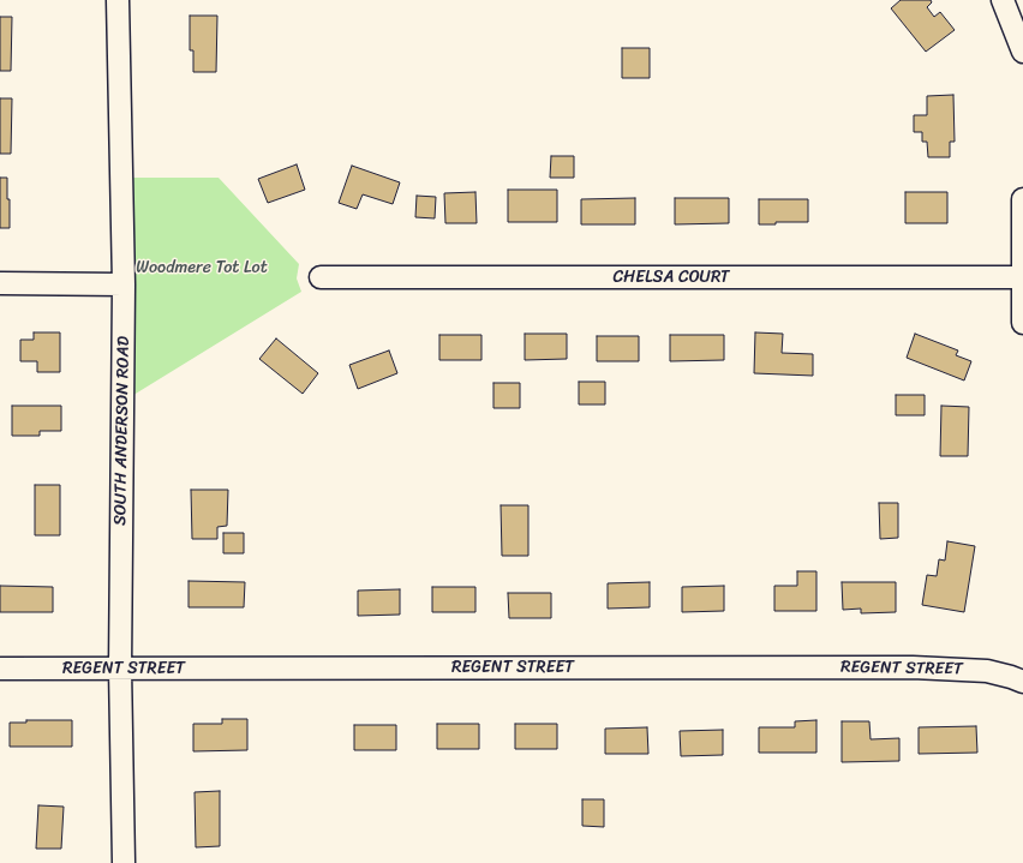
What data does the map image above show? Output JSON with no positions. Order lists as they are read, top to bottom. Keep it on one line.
{"streets":{"street":["CHELSA COURT","SOUTH ANDERSON ROAD","REGENT STREET"]},"crossings":[["SOUTH ANDERSON ROAD","REGENT STREET"]],"parks":["Woodmere Tot Lot"]}
